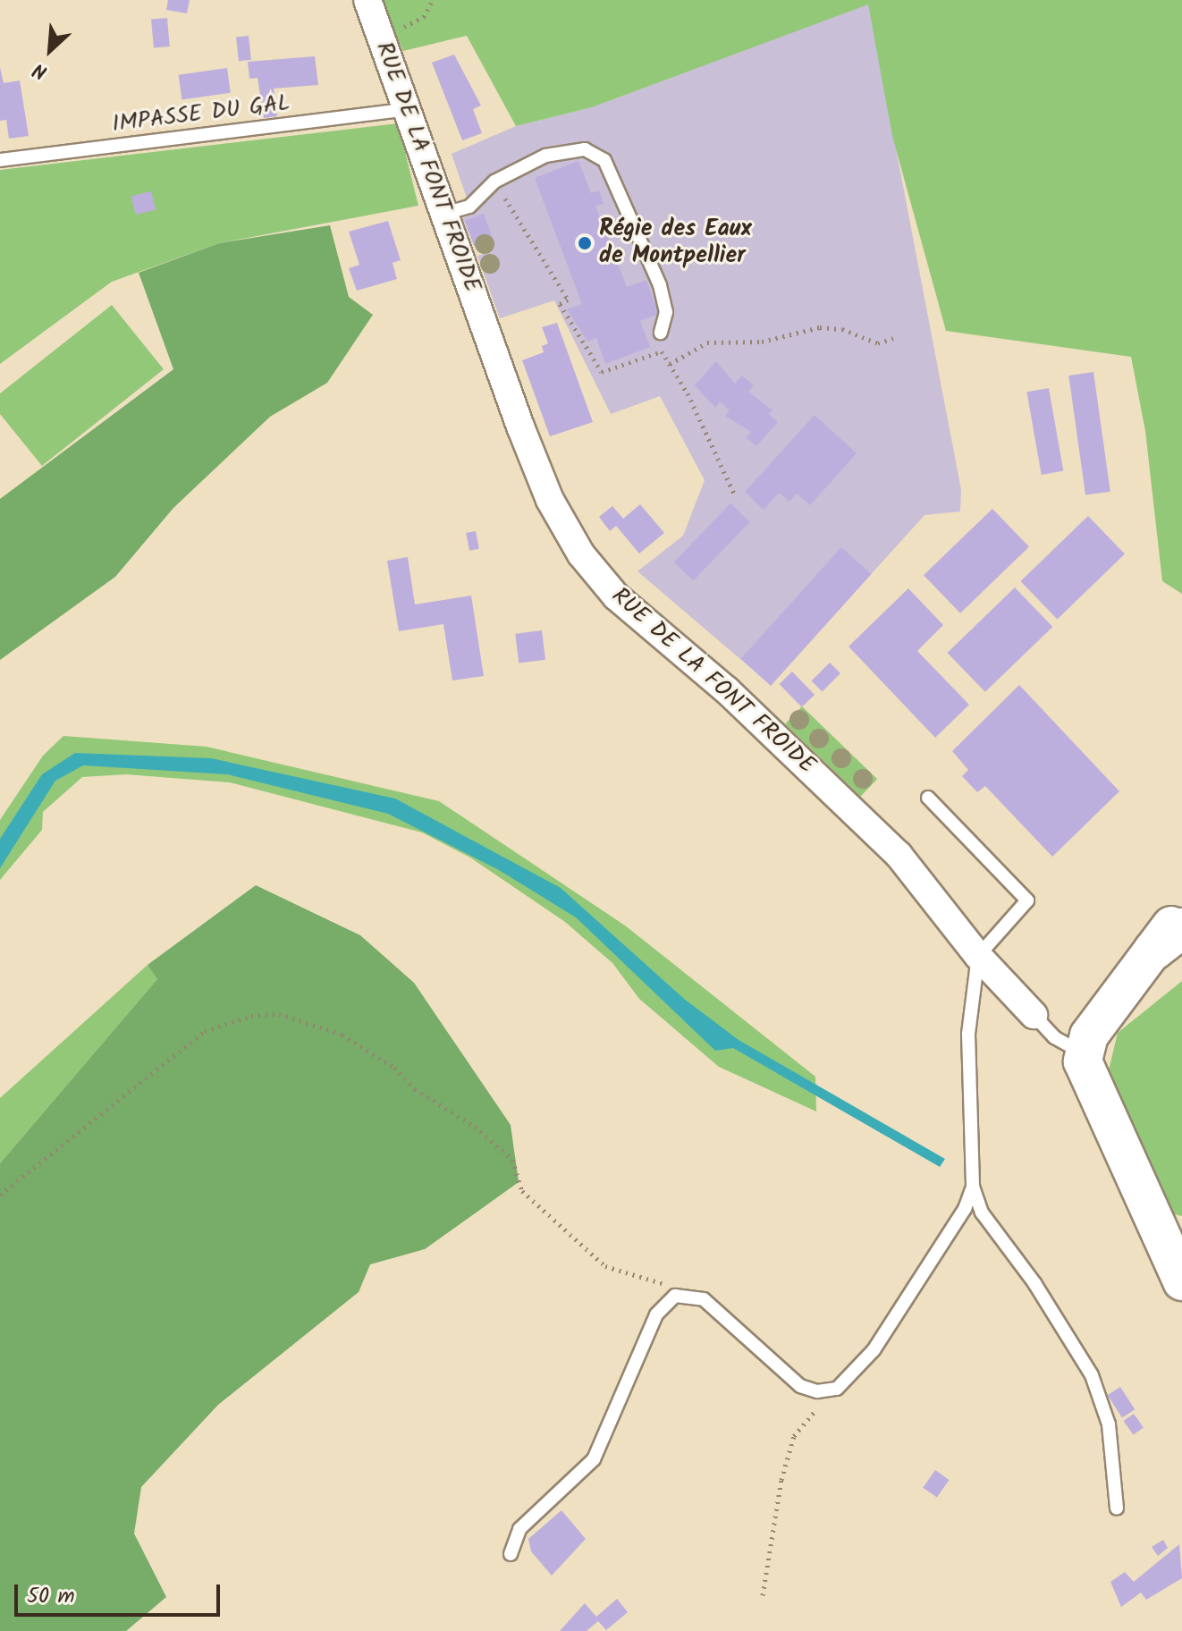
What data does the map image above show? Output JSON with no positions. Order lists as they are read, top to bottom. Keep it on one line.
{"streets":{"street":["RUE DE LA FONT FROIDE"],"lane":["IMPASSE DU GAL"]},"crossings":[["IMPASSE DU GAL","RUE DE LA FONT FROIDE"]],"places":["Régie des Eaux de Montpellier"],"scale_bar":"50 m","north":"bottom left"}
